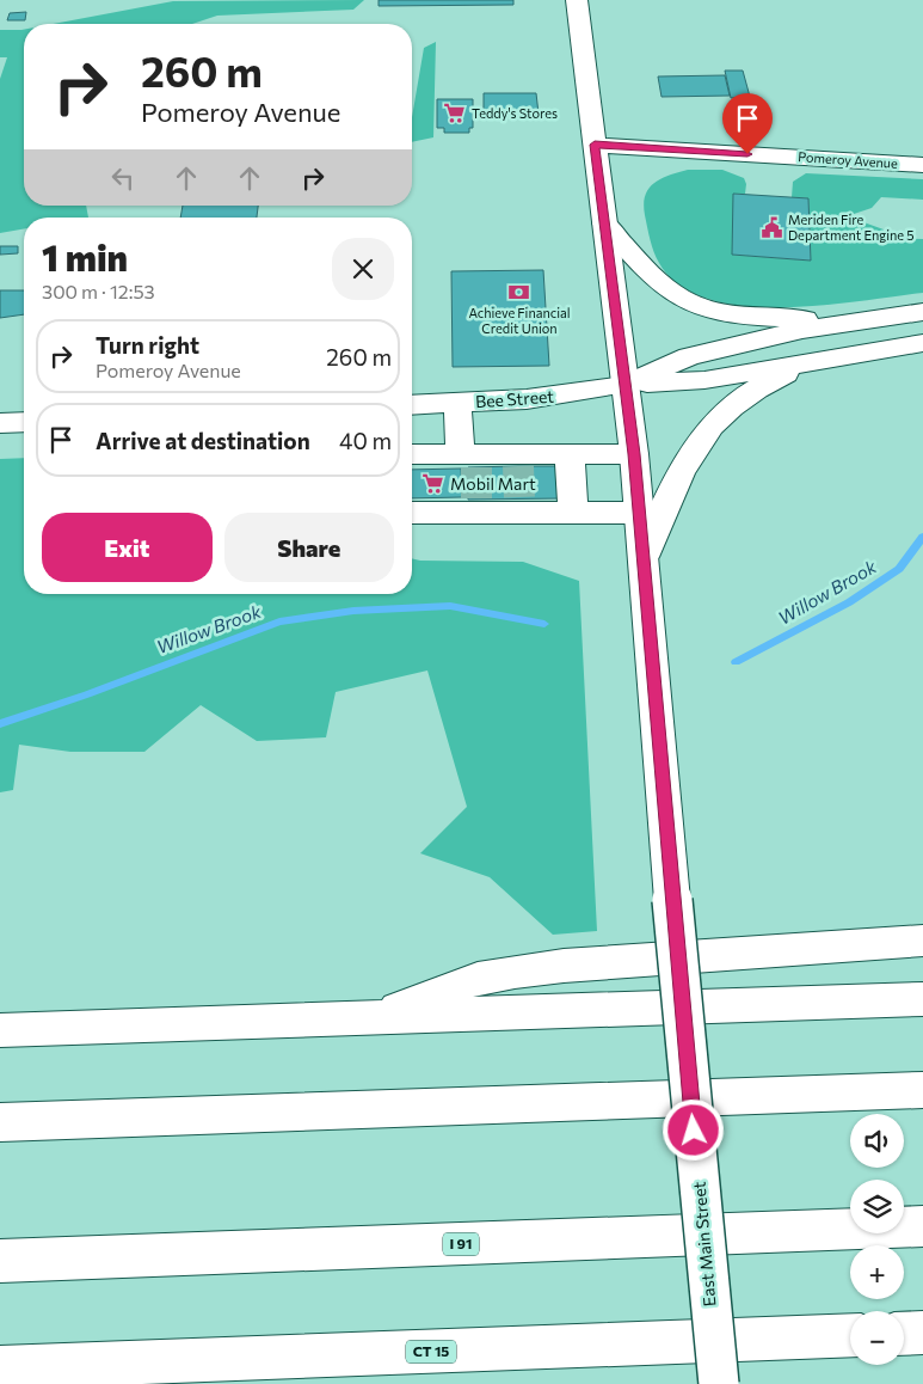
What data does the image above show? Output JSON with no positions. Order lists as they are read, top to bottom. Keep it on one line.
{"streets":{"main road":["Pomeroy Avenue","Bee Street","I 91","East Main Street","CT 15"]},"crossings":[["Pomeroy Avenue","East Main Street"],["Bee Street","East Main Street"]],"water":["Willow Brook"],"places":{"supermarket":["Teddy's Stores","Mobil Mart"],"public building":["Meriden Fire Department Engine 5"],"bank":["Achieve Financial Credit Union"]},"page":{"turn":["260 m","Pomeroy Avenue"],"heading":["1 min","300 m · 12:53"],"list":[{"name":"Turn right","note":"Pomeroy Avenue","value":"260 m"},{"name":"Arrive at destination","value":"40 m"}],"buttons":["Exit","Share"],"map_buttons":["+","−"]}}
